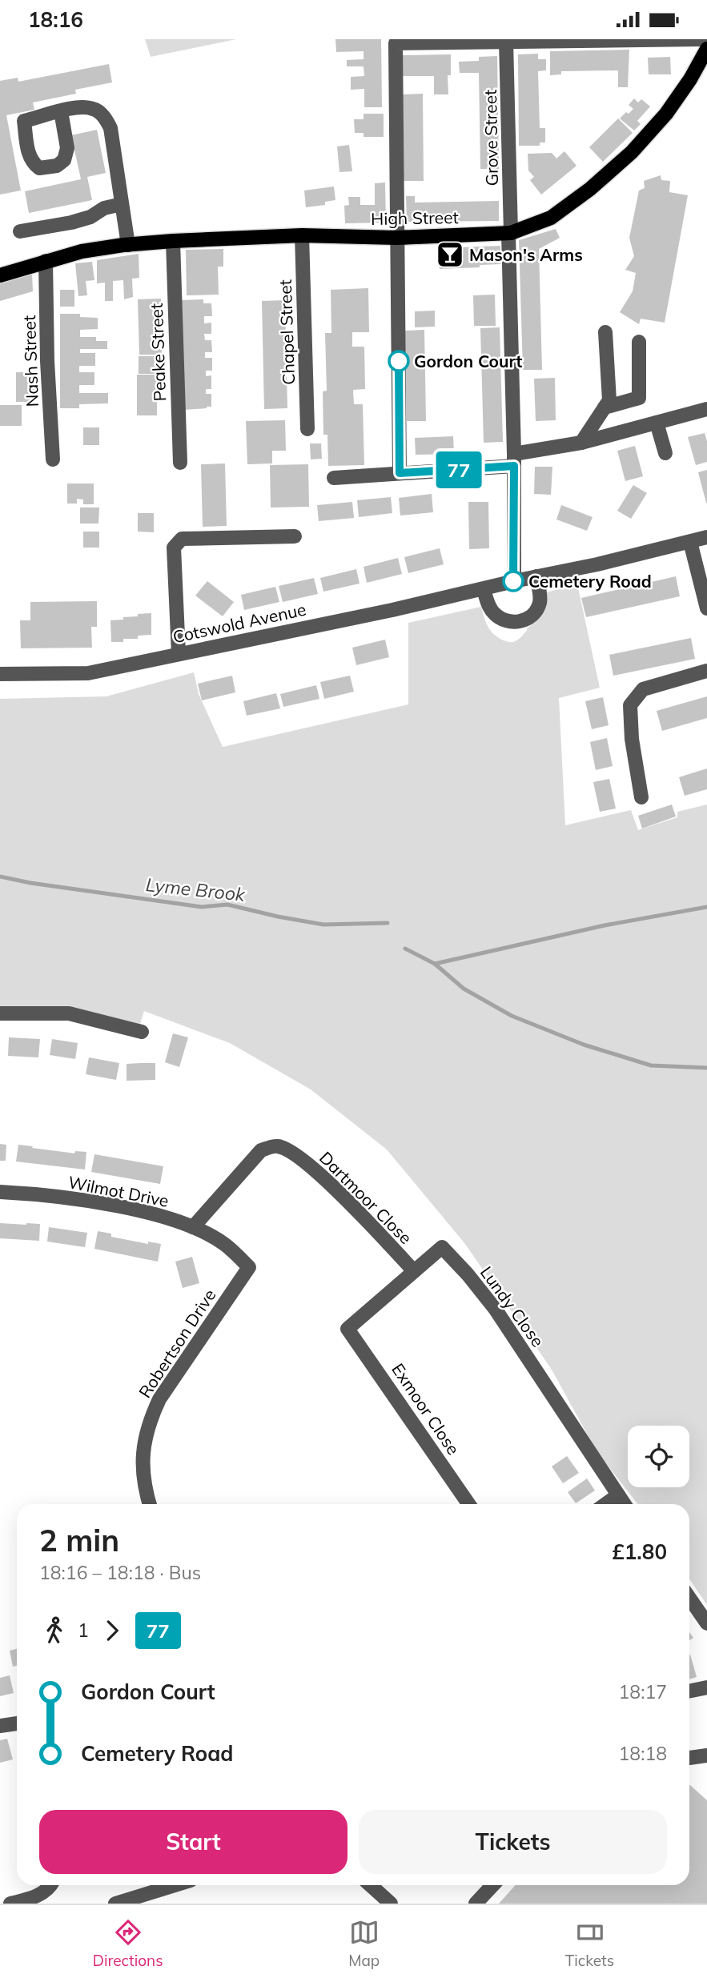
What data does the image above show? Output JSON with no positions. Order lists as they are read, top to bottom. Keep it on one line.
{"streets":{"main road":["High Street"],"street":["Grove Street","Chapel Street","Peake Street","Nash Street","Cotswold Avenue","Wilmot Drive","Dartmoor Close","Lundy Close","Robertson Drive","Exmoor Close"]},"crossings":[["Grove Street","High Street"],["High Street","Chapel Street"],["High Street","Peake Street"],["High Street","Nash Street"],["Wilmot Drive","Dartmoor Close"],["Wilmot Drive","Robertson Drive"],["Dartmoor Close","Lundy Close"],["Lundy Close","Exmoor Close"]],"water":["Lyme Brook"],"places":{"bar":["Mason's Arms"],"other":["Gordon Court","Cemetery Road"]},"lines":["bus line 77"],"page":{"status":"18:16","on_map":"77","heading":["2 min","18:16 – 18:18 · Bus","£1.80"],"legs":["1","77"],"list":[{"name":"Gordon Court","value":"18:17"},{"name":"Cemetery Road","value":"18:18"}],"buttons":["Start","Tickets"],"tabs":["Directions","Map","Tickets"]}}
